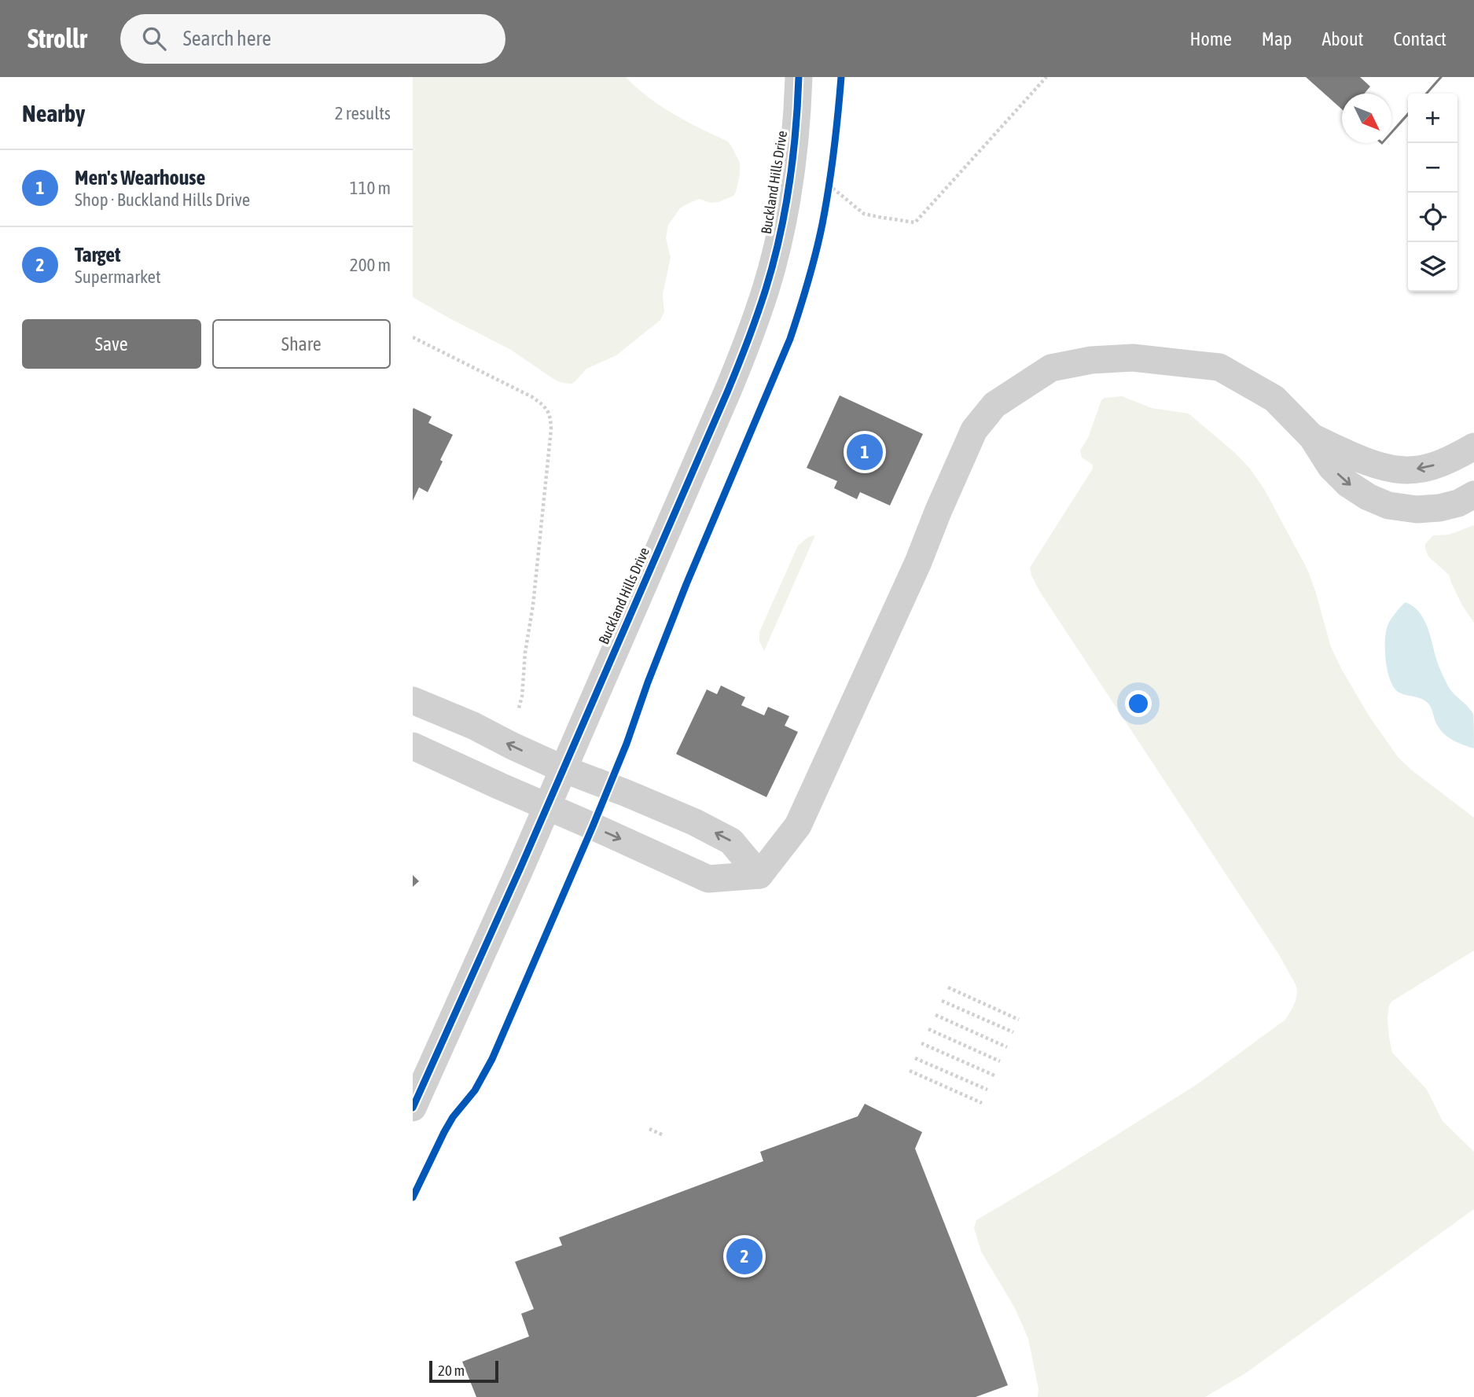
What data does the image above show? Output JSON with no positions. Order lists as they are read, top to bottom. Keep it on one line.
{"streets":{"street":["Buckland Hills Drive"]},"scale_bar":"20 m","north":"bottom right","page":{"header":"Strollr","search":"Search here","nav":["Home","Map","About","Contact"],"heading":["Nearby","2 results"],"map_buttons":["+","−"],"list":[{"mark":"1","name":"Men's Wearhouse","note":"Shop · Buckland Hills Drive","value":"110 m"},{"mark":"2","name":"Target","note":"Supermarket","value":"200 m"}],"buttons":["Save","Share"],"pins":["1","2"],"scale":"20 m"}}
